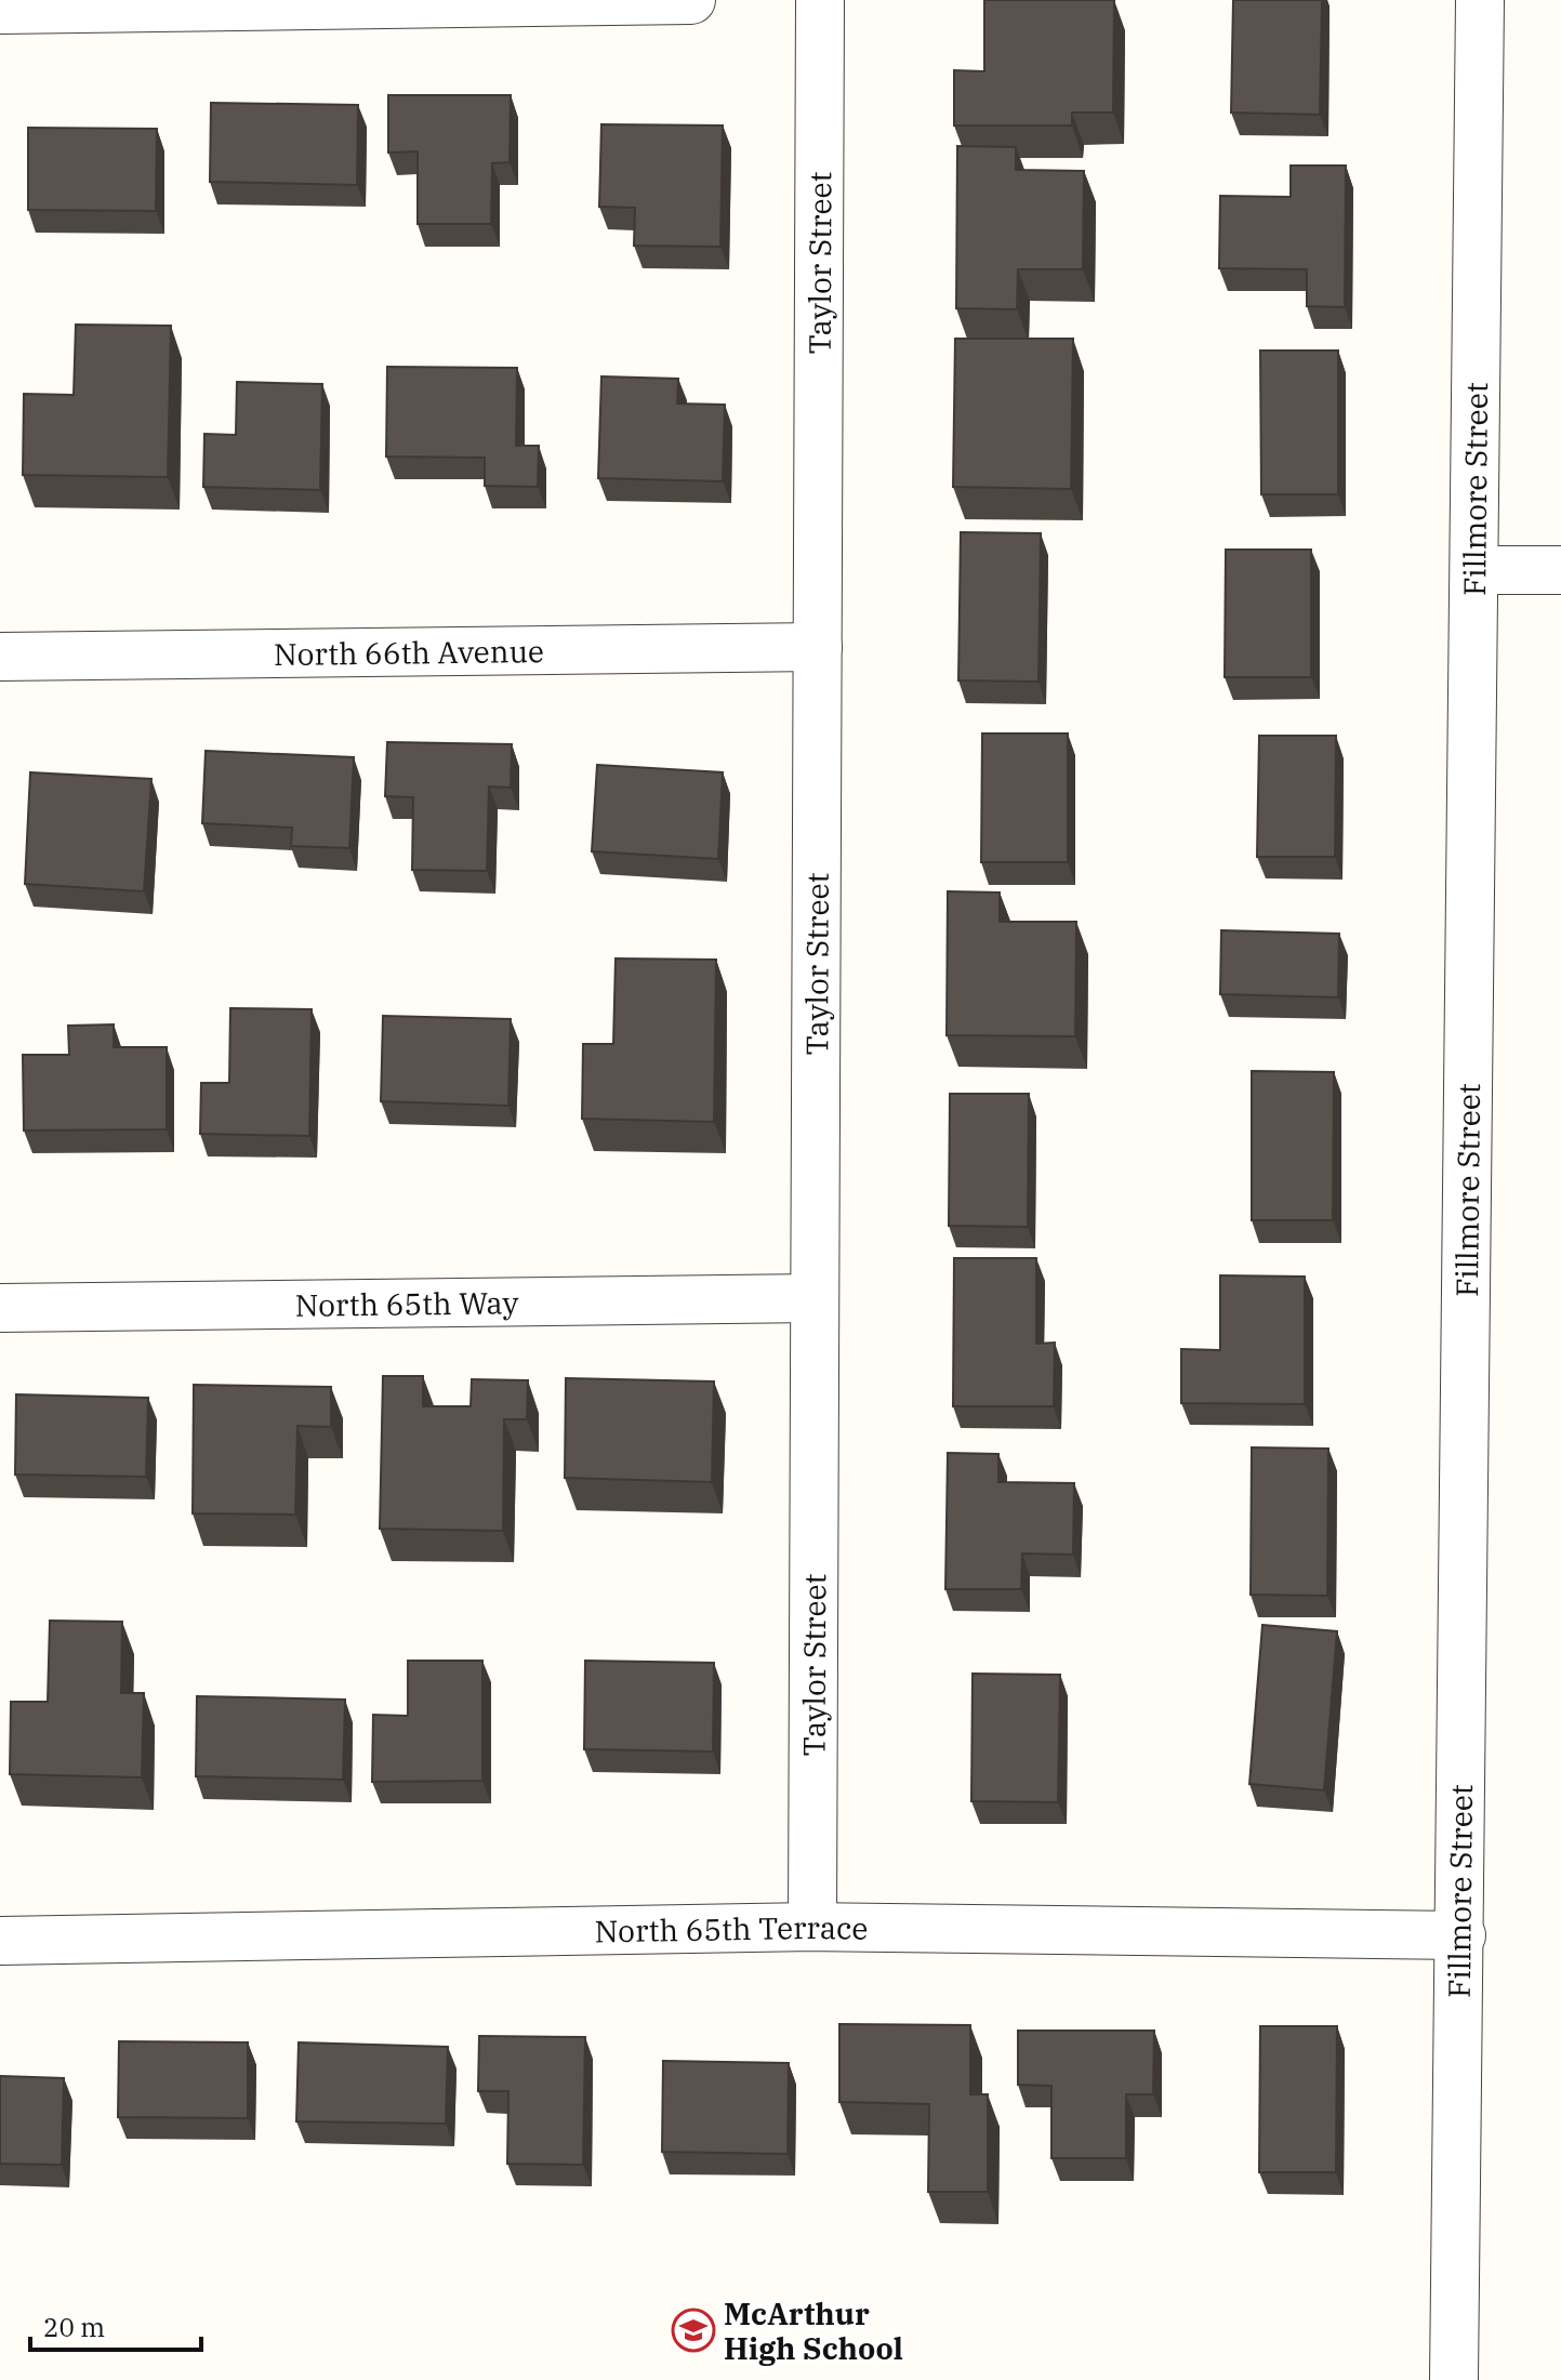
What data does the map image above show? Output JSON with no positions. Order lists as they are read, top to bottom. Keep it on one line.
{"streets":{"street":["Taylor Street","Fillmore Street","North 66th Avenue","North 65th Way","North 65th Terrace"]},"crossings":[["Taylor Street","North 66th Avenue"],["Taylor Street","North 65th Way"],["Taylor Street","North 65th Terrace"],["Fillmore Street","North 65th Terrace"]],"places":{"school or university":["McArthur High School"]},"scale_bar":"20 m"}
